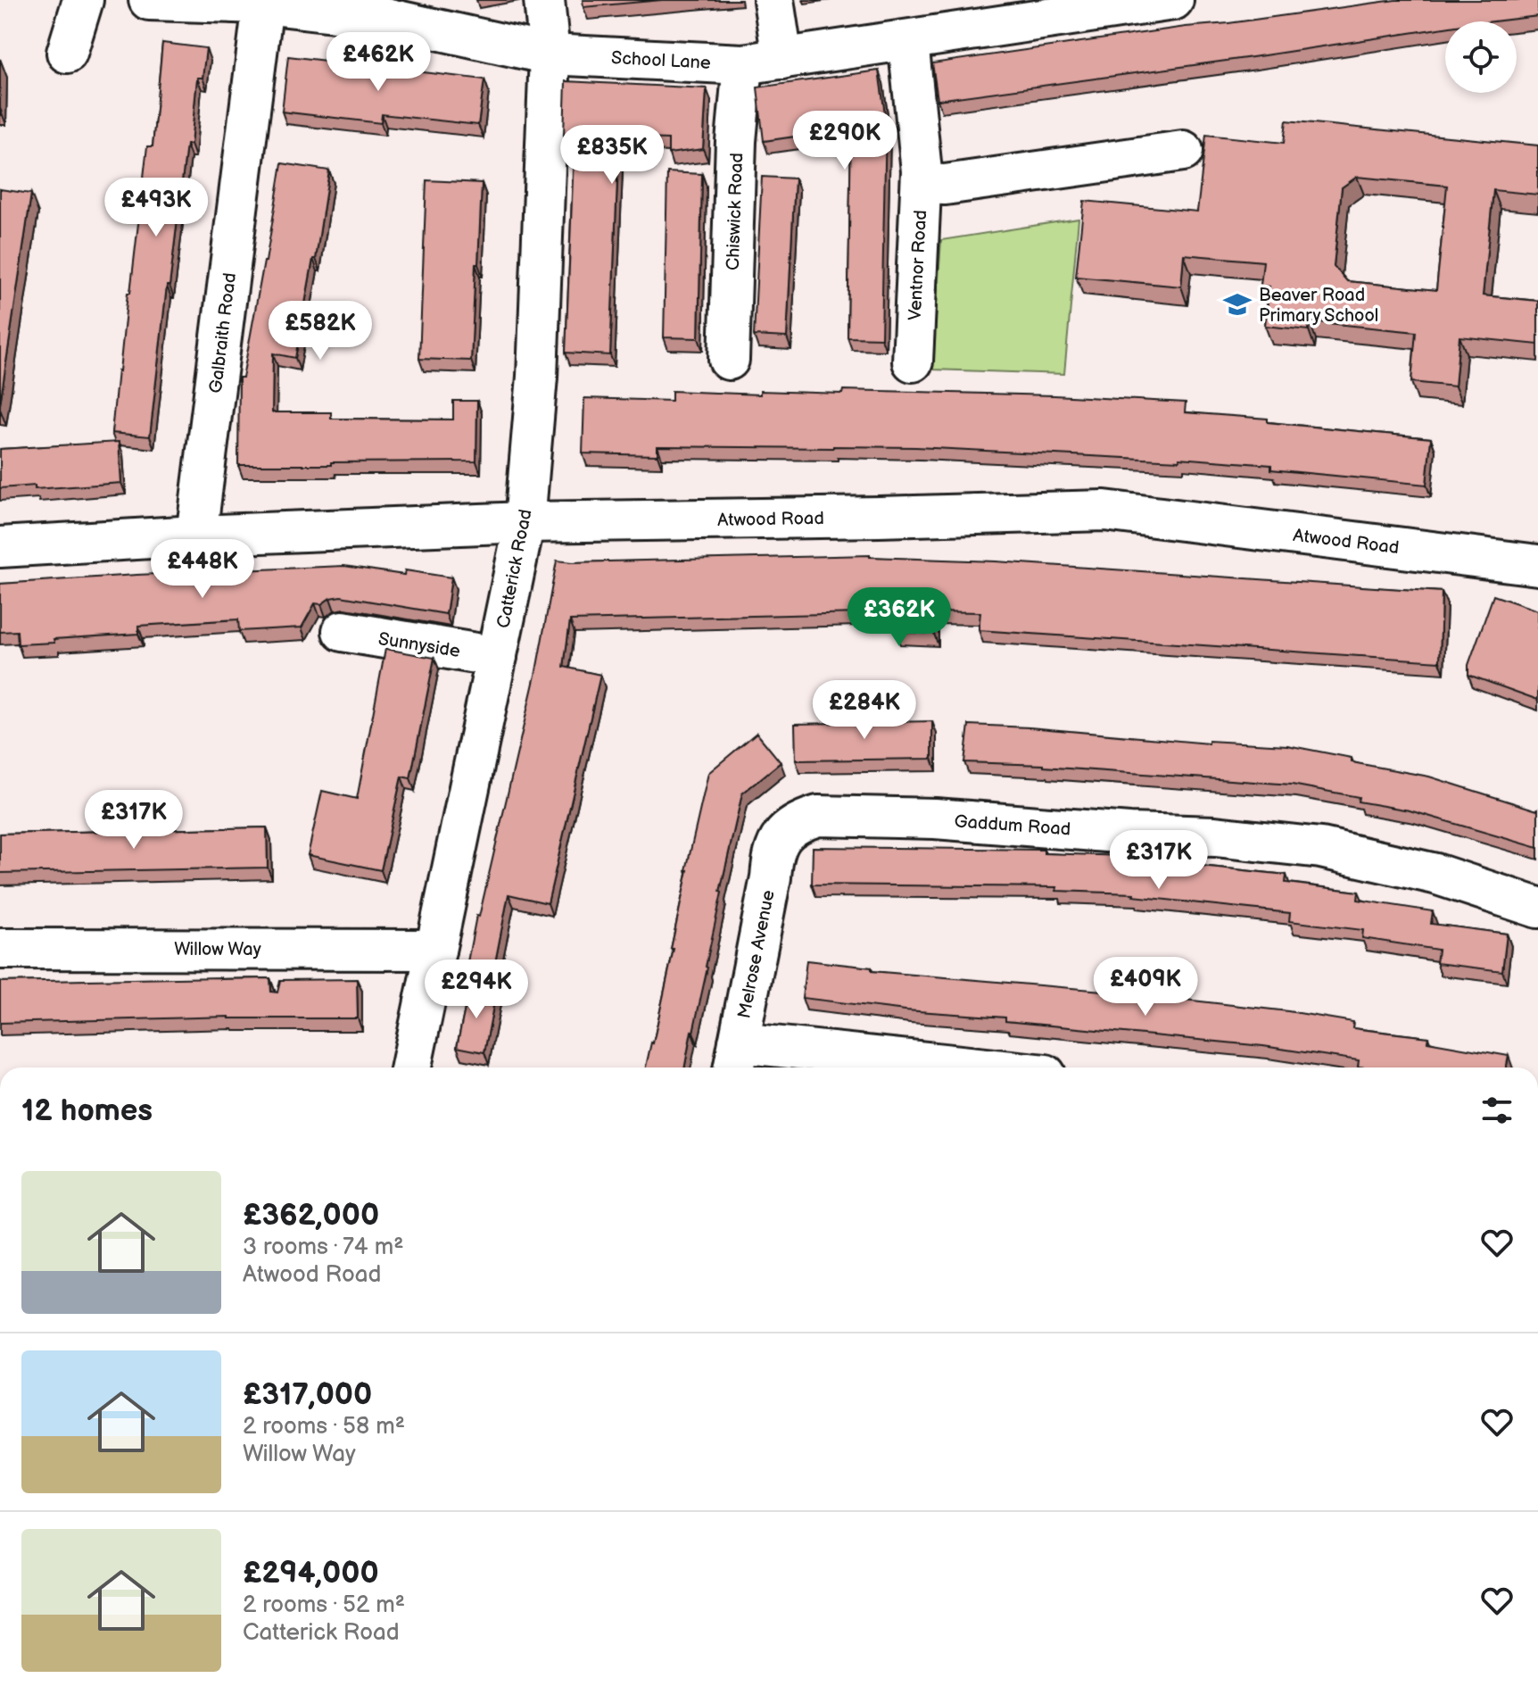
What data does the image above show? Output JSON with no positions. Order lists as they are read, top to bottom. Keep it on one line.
{"streets":{"street":["School Lane","Chiswick Road","Ventnor Road","Galbraith Road","Atwood Road","Catterick Road","Sunnyside","Gaddum Road","Willow Way","Melrose Avenue"]},"crossings":[["School Lane","Chiswick Road"],["School Lane","Ventnor Road"],["School Lane","Galbraith Road"],["School Lane","Catterick Road"],["Galbraith Road","Atwood Road"],["Atwood Road","Catterick Road"],["Catterick Road","Sunnyside"],["Catterick Road","Willow Way"],["Gaddum Road","Melrose Avenue"]],"places":{"school or university":["Beaver Road Primary School"]},"page":{"price":["£462K","£290K","£835K","£493K","£582K","£448K","£362K","£284K","£317K","£317K","£409K","£294K"],"heading":"12 homes","list":[{"name":"£362,000","note":"3 rooms · 74 m² · Atwood Road"},{"name":"£317,000","note":"2 rooms · 58 m² · Willow Way"},{"name":"£294,000","note":"2 rooms · 52 m² · Catterick Road"}]}}
